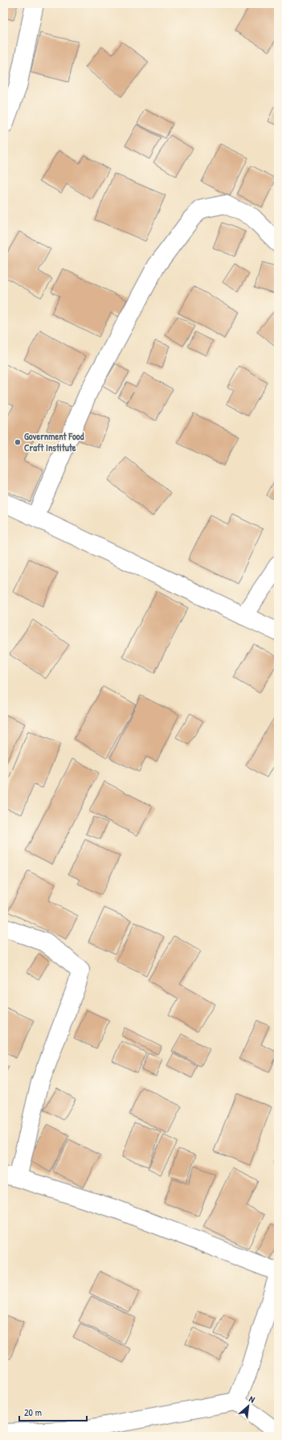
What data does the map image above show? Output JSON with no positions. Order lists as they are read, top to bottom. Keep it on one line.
{"places":["Government Food Craft Institute"],"scale_bar":"20 m","north":"top right"}
